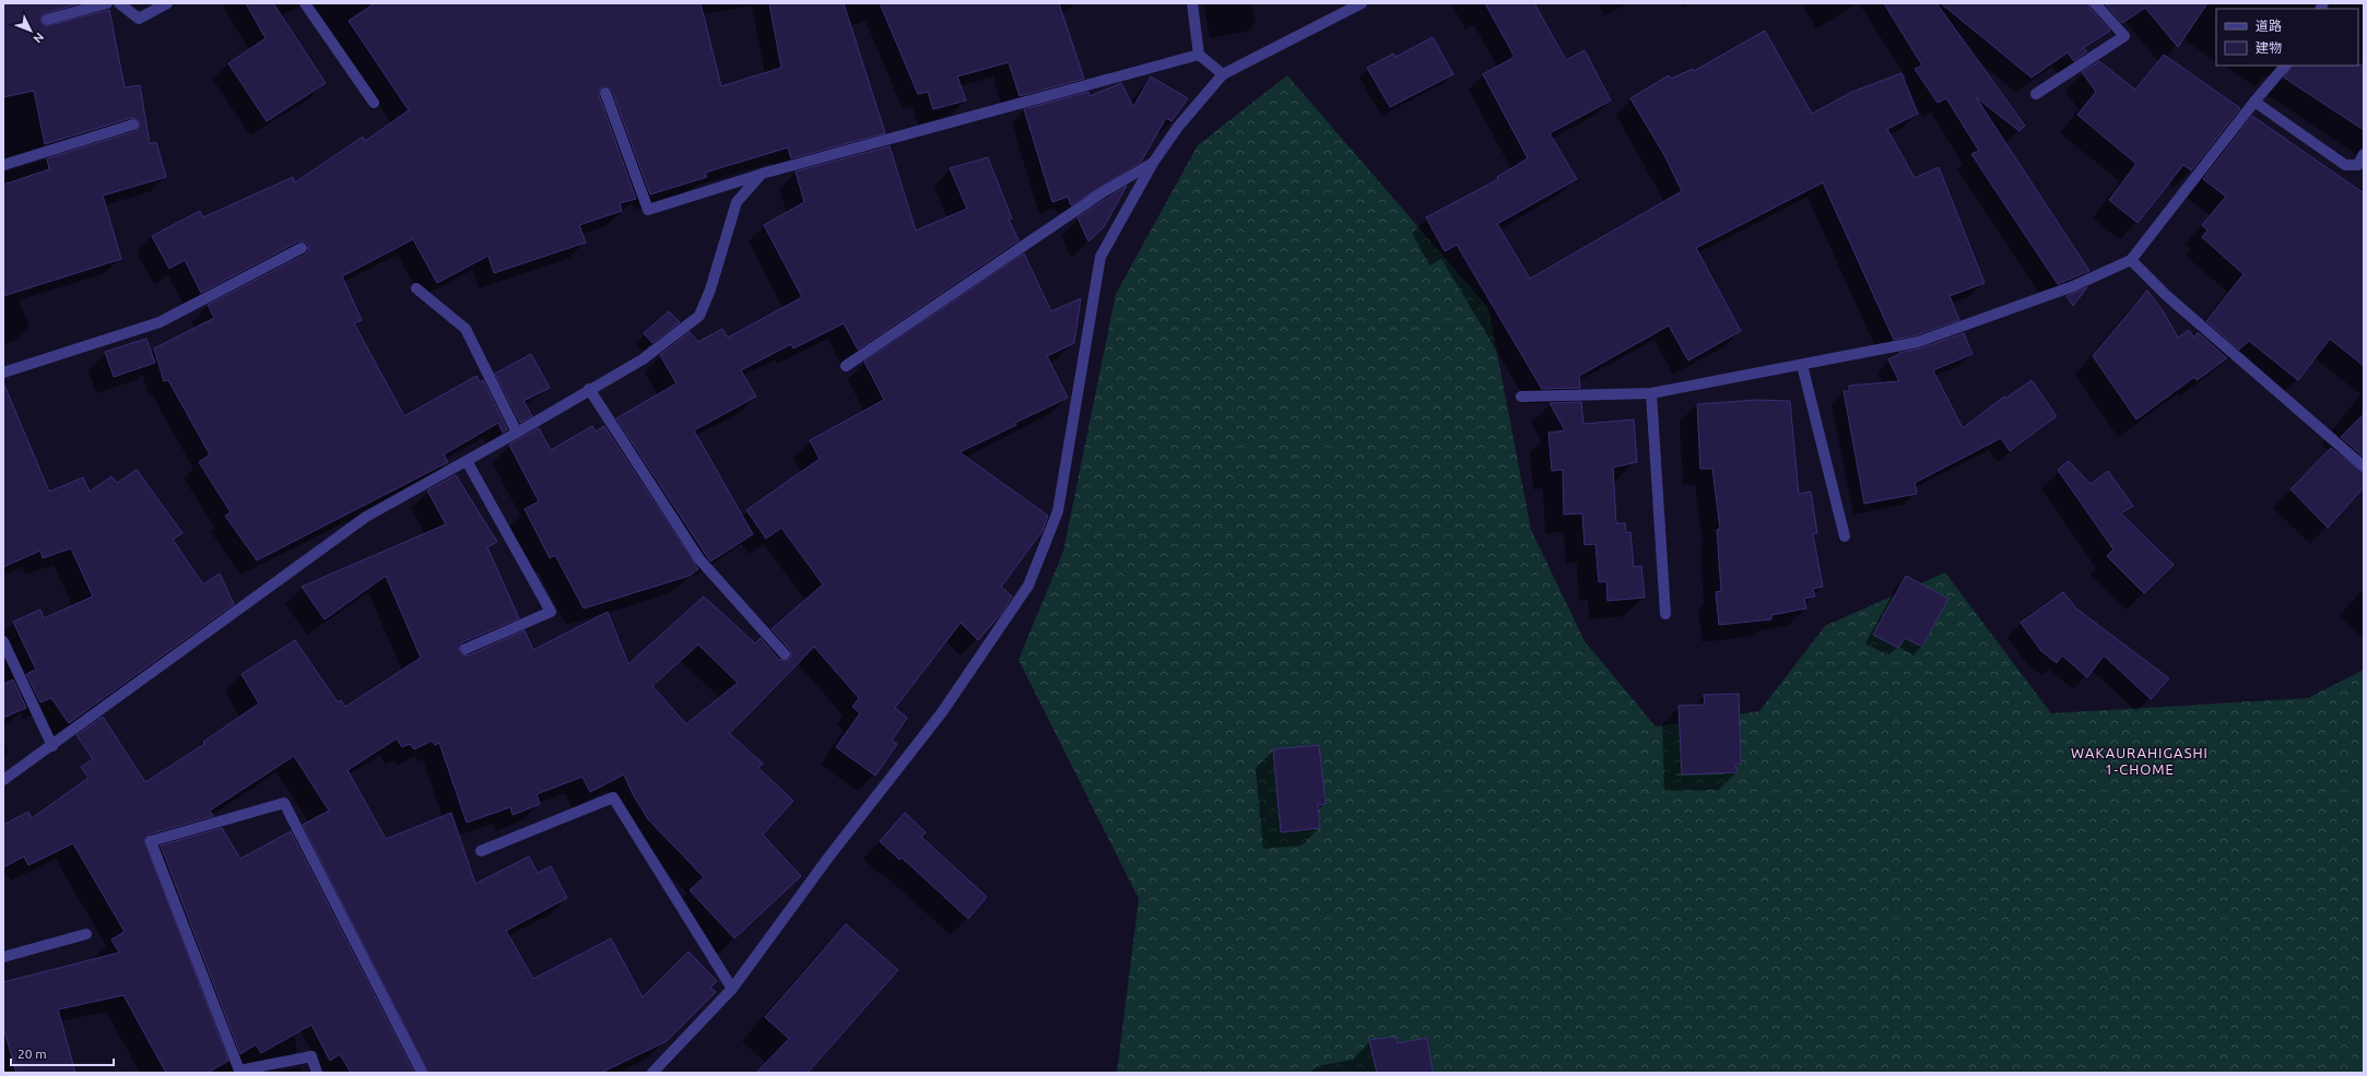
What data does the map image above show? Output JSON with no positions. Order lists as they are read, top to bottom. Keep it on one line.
{"districts":["WAKAURAHIGASHI 1-CHOME"],"legend":["道路","建物"],"scale_bar":"20 m","north":"bottom right"}
